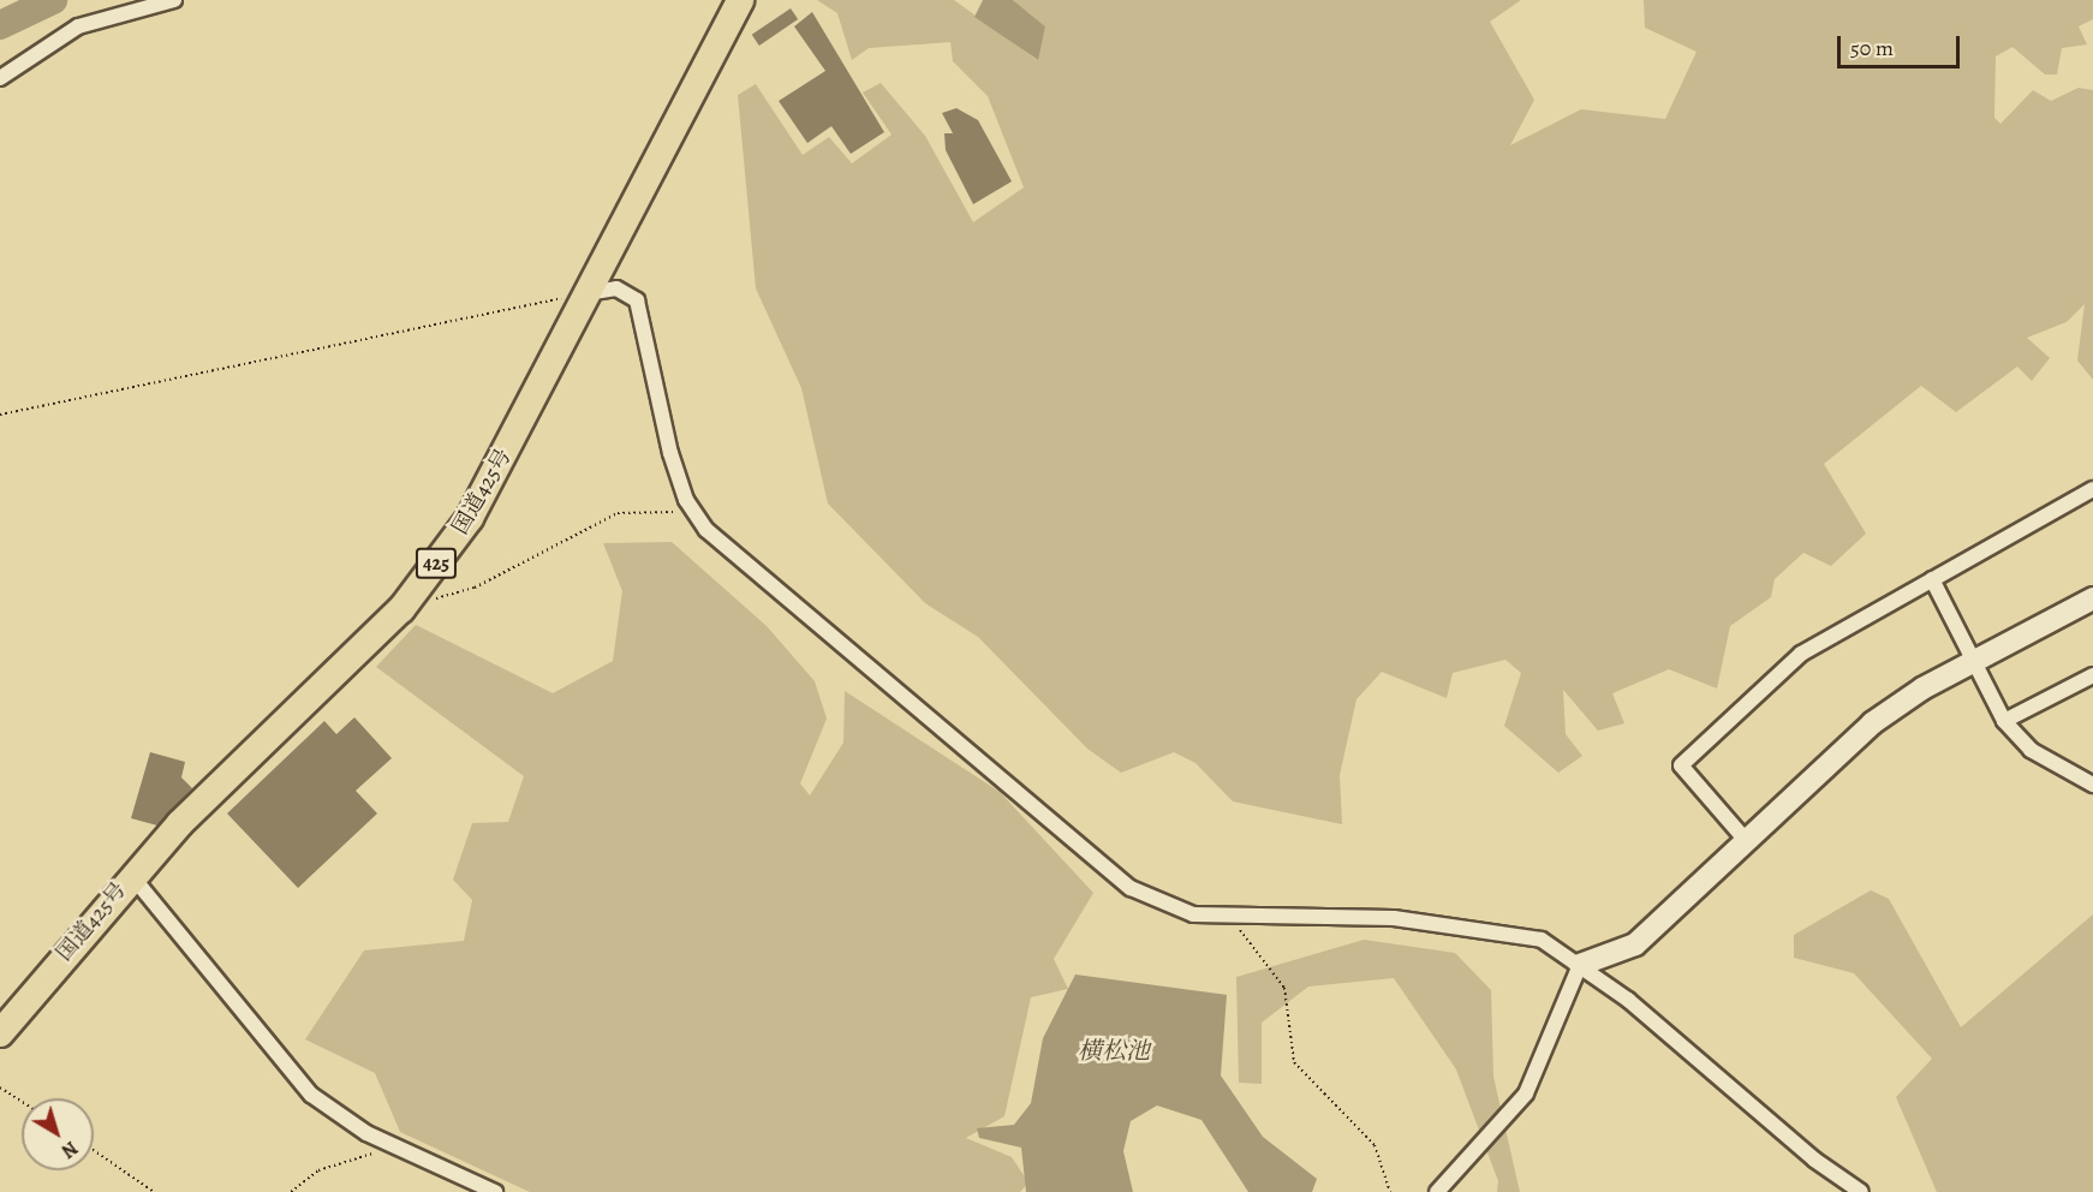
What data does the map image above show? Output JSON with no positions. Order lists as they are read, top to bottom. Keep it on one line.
{"streets":{"highway":["国道425号","425"]},"water":["横松池"],"scale_bar":"50 m","north":"bottom right"}
